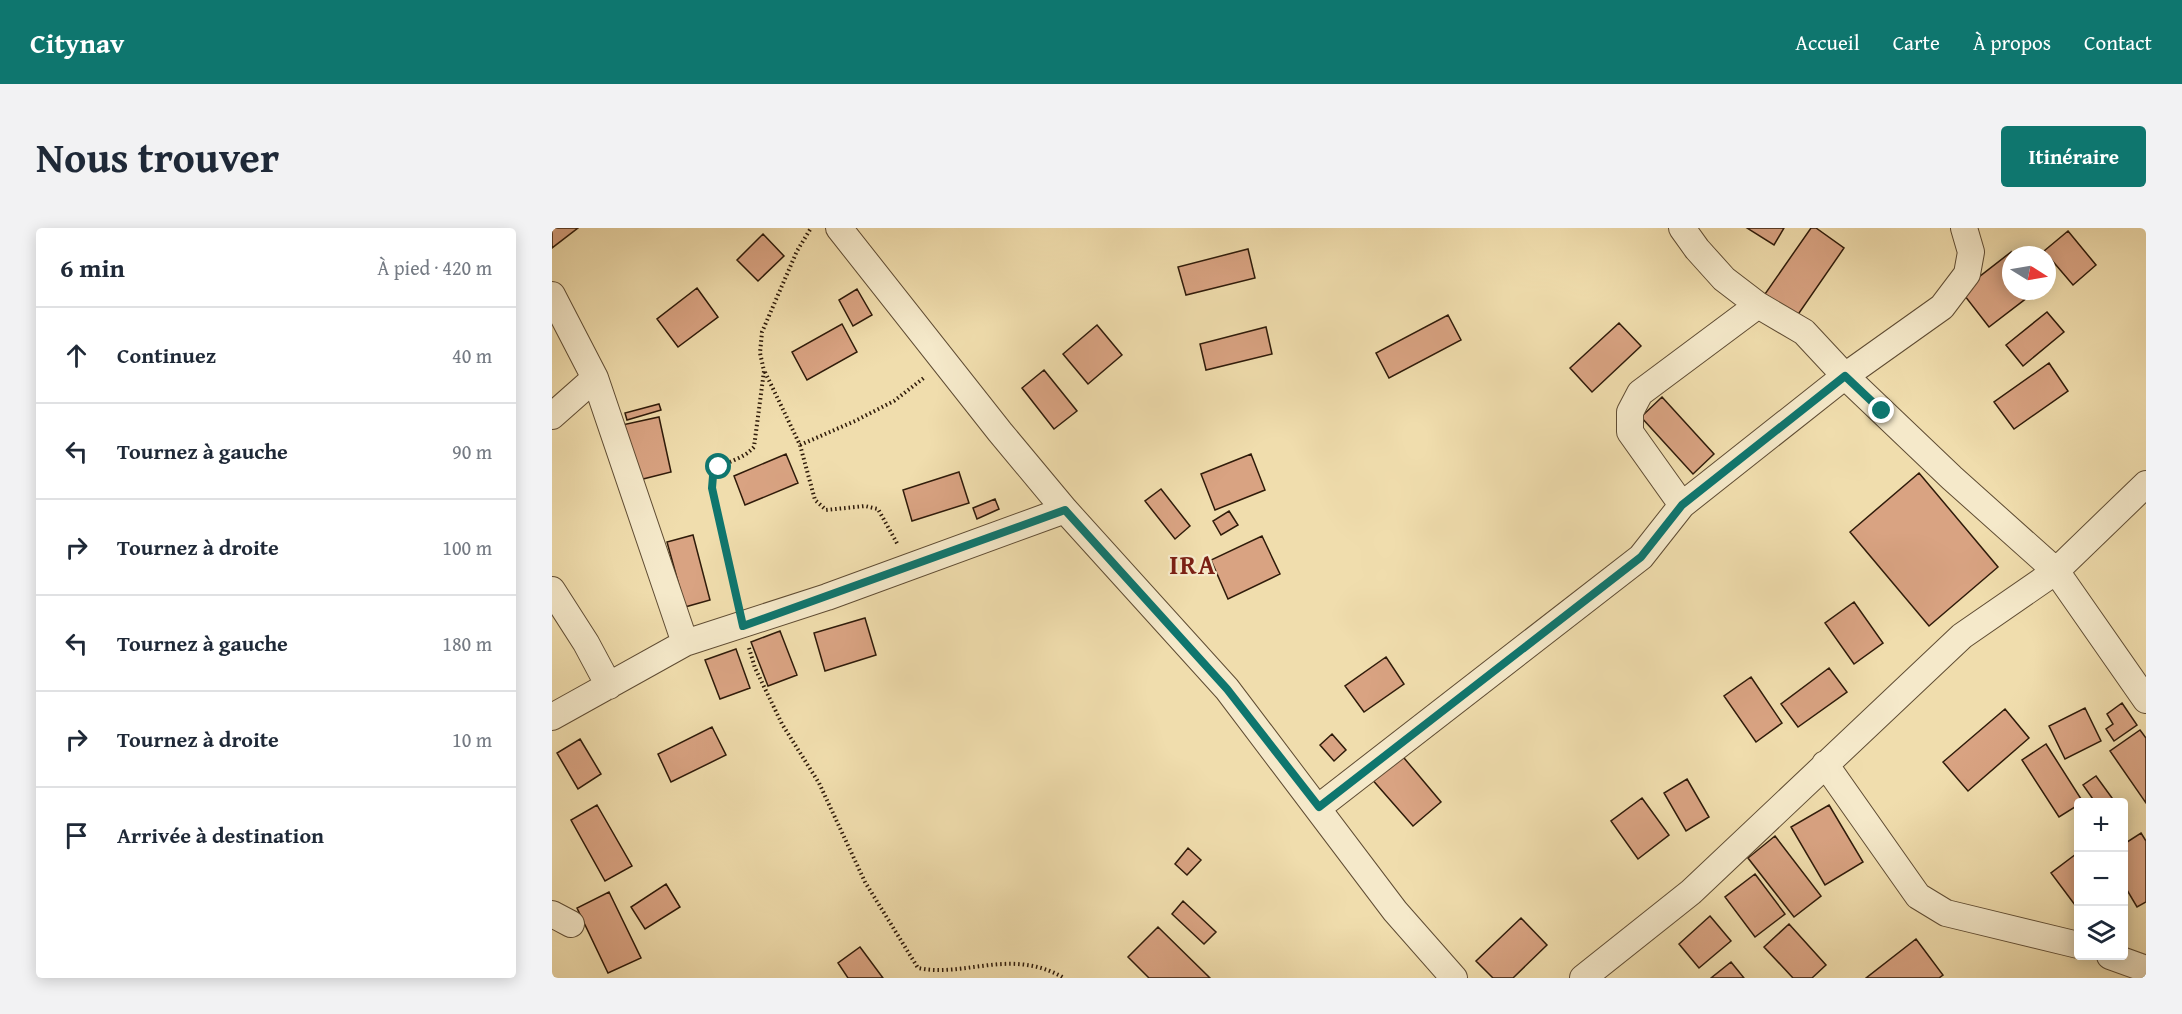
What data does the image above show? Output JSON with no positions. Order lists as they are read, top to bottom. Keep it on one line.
{"districts":["IRA"],"north":"right","page":{"header":"Citynav","nav":["Accueil","Carte","À propos","Contact"],"title":"Nous trouver","buttons":"Itinéraire","heading":["6 min","À pied · 420 m"],"list":[["Continuez","40 m"],["Tournez à gauche","90 m"],["Tournez à droite","100 m"],["Tournez à gauche","180 m"],["Tournez à droite","10 m"],"Arrivée à destination"],"map_buttons":["+","−"]}}
